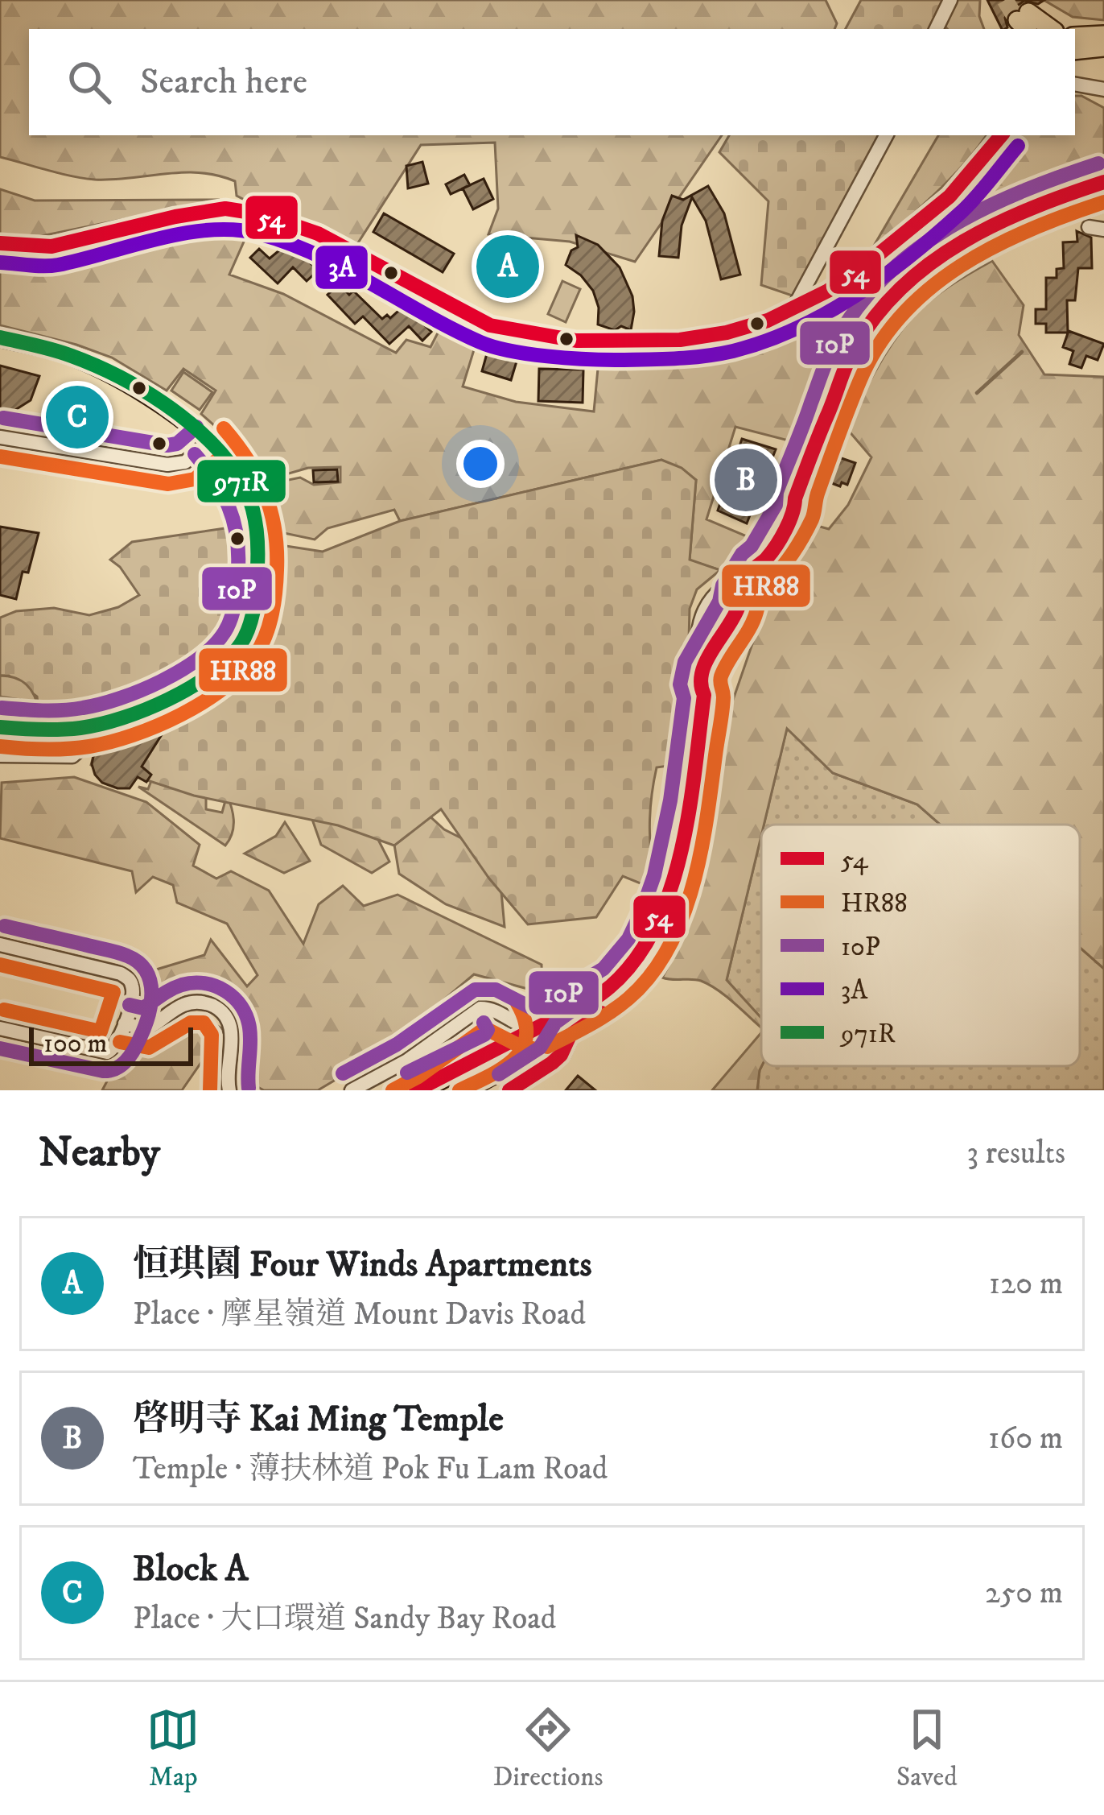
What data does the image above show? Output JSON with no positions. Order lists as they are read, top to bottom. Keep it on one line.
{"lines":["transit line 54","transit line 3A","transit line 10P","transit line HR88","transit line 971R"],"legend":["54","HR88","10P","3A","971R"],"scale_bar":"100 m","page":{"search":"Search here","pins":["A","C","B"],"scale":"100 m","heading":["Nearby","3 results"],"list":[{"mark":"A","name":"恒琪園 Four Winds Apartments","note":"Place · 摩星嶺道 Mount Davis Road","value":"120 m"},{"mark":"B","name":"啓明寺 Kai Ming Temple","note":"Temple · 薄扶林道 Pok Fu Lam Road","value":"160 m"},{"mark":"C","name":"Block A","note":"Place · 大口環道 Sandy Bay Road","value":"250 m"}],"nav":["Map","Directions","Saved"]}}
